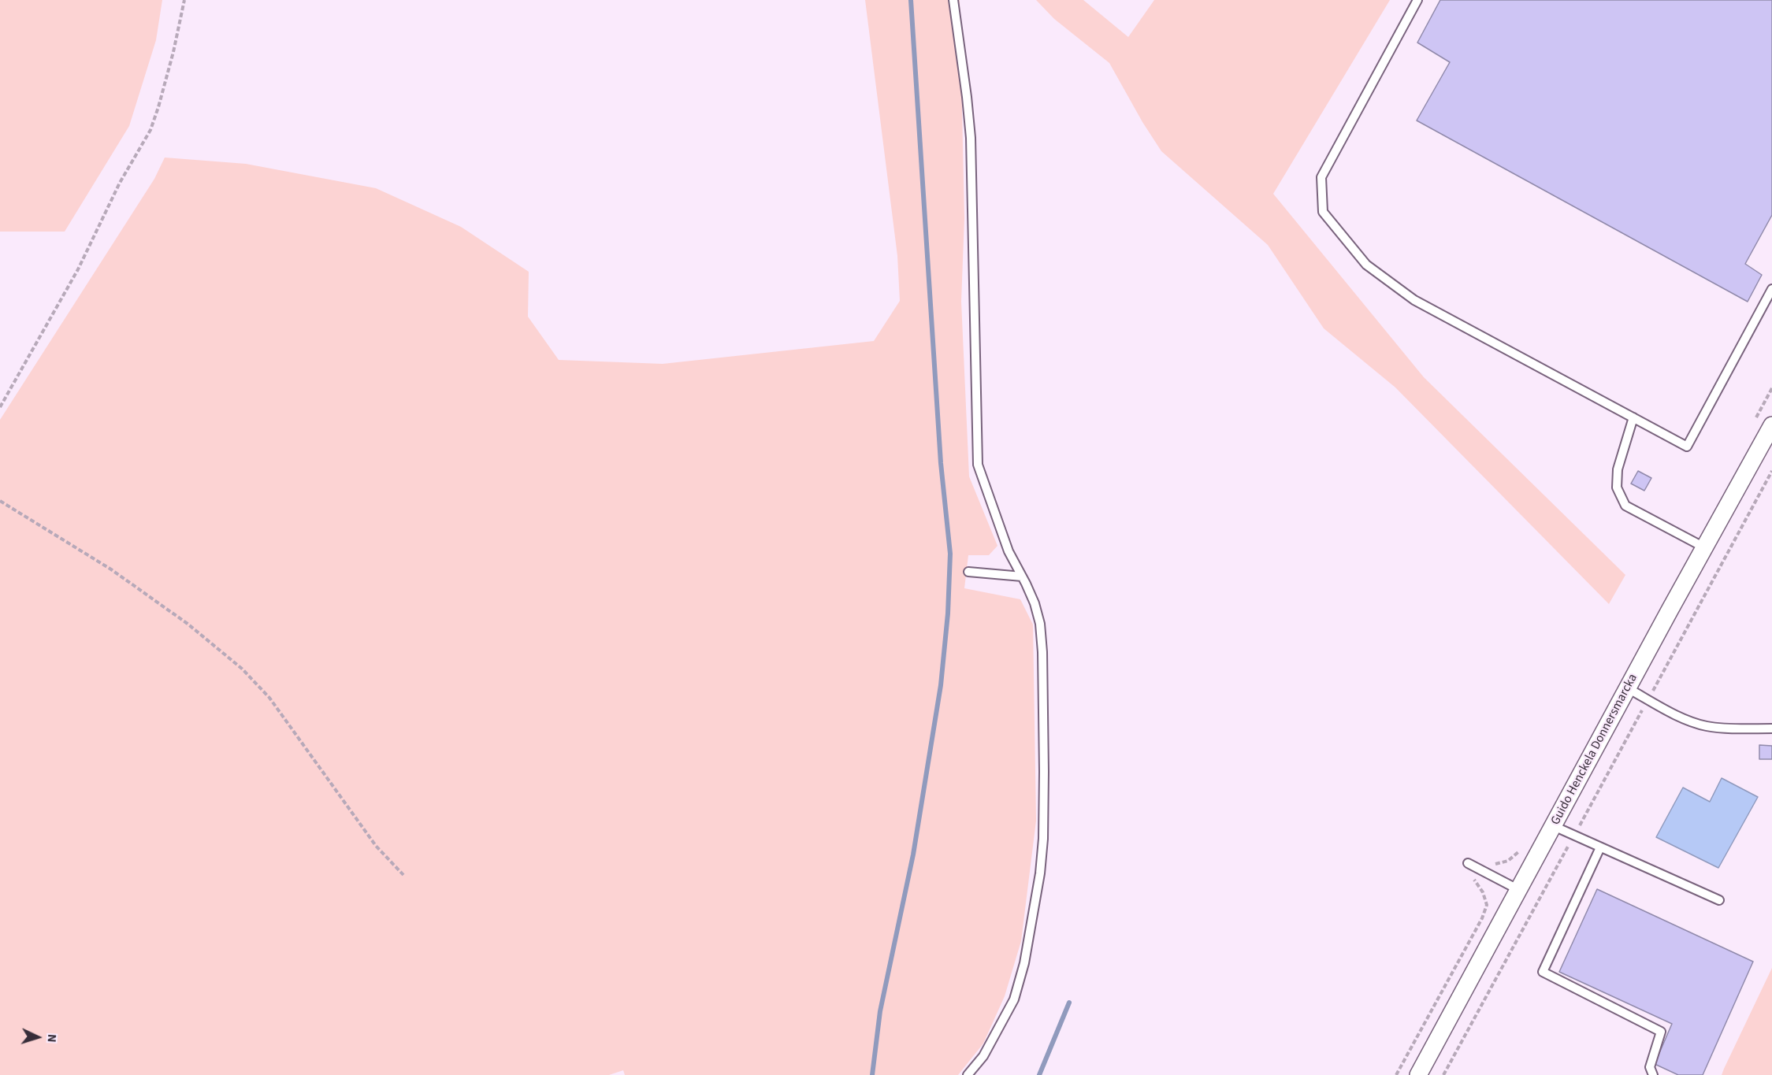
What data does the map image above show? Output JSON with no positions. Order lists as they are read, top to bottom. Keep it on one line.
{"streets":{"street":["Guido Henckela Donnersmarcka"]},"north":"right"}
